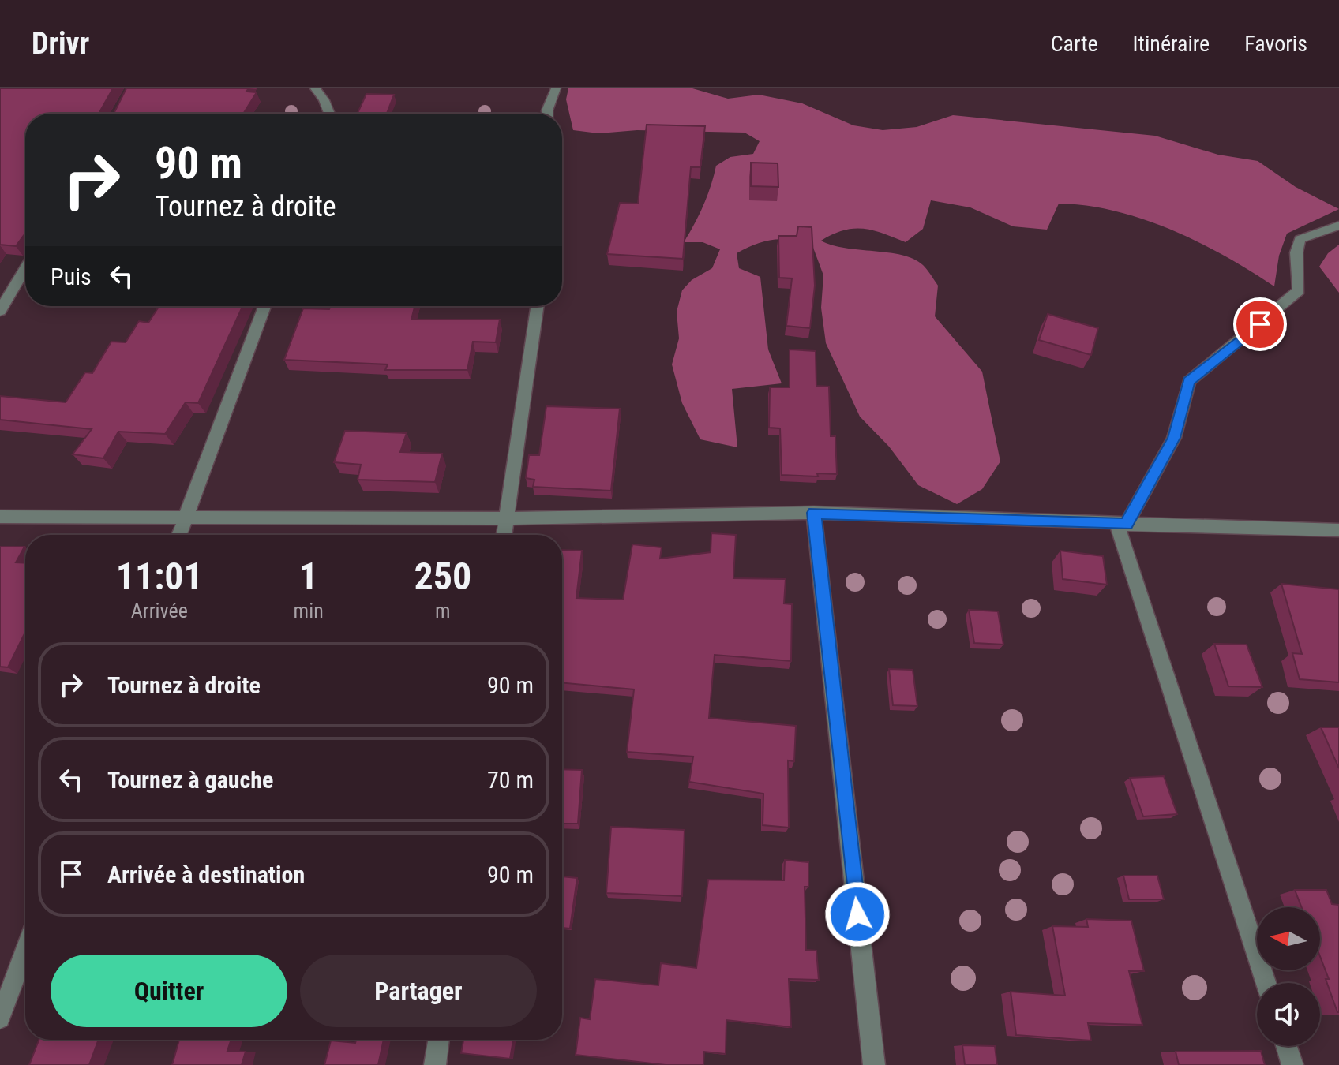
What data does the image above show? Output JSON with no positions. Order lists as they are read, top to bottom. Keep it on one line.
{"north":"left","page":{"header":"Drivr","nav":["Carte","Itinéraire","Favoris"],"turn":["90 m","Tournez à droite"],"then":"Puis","eta":["11:01","Arrivée","1","min","250","m"],"list":[{"name":"Tournez à droite","value":"90 m"},{"name":"Tournez à gauche","value":"70 m"},{"name":"Arrivée à destination","value":"90 m"}],"buttons":["Quitter","Partager"]}}
